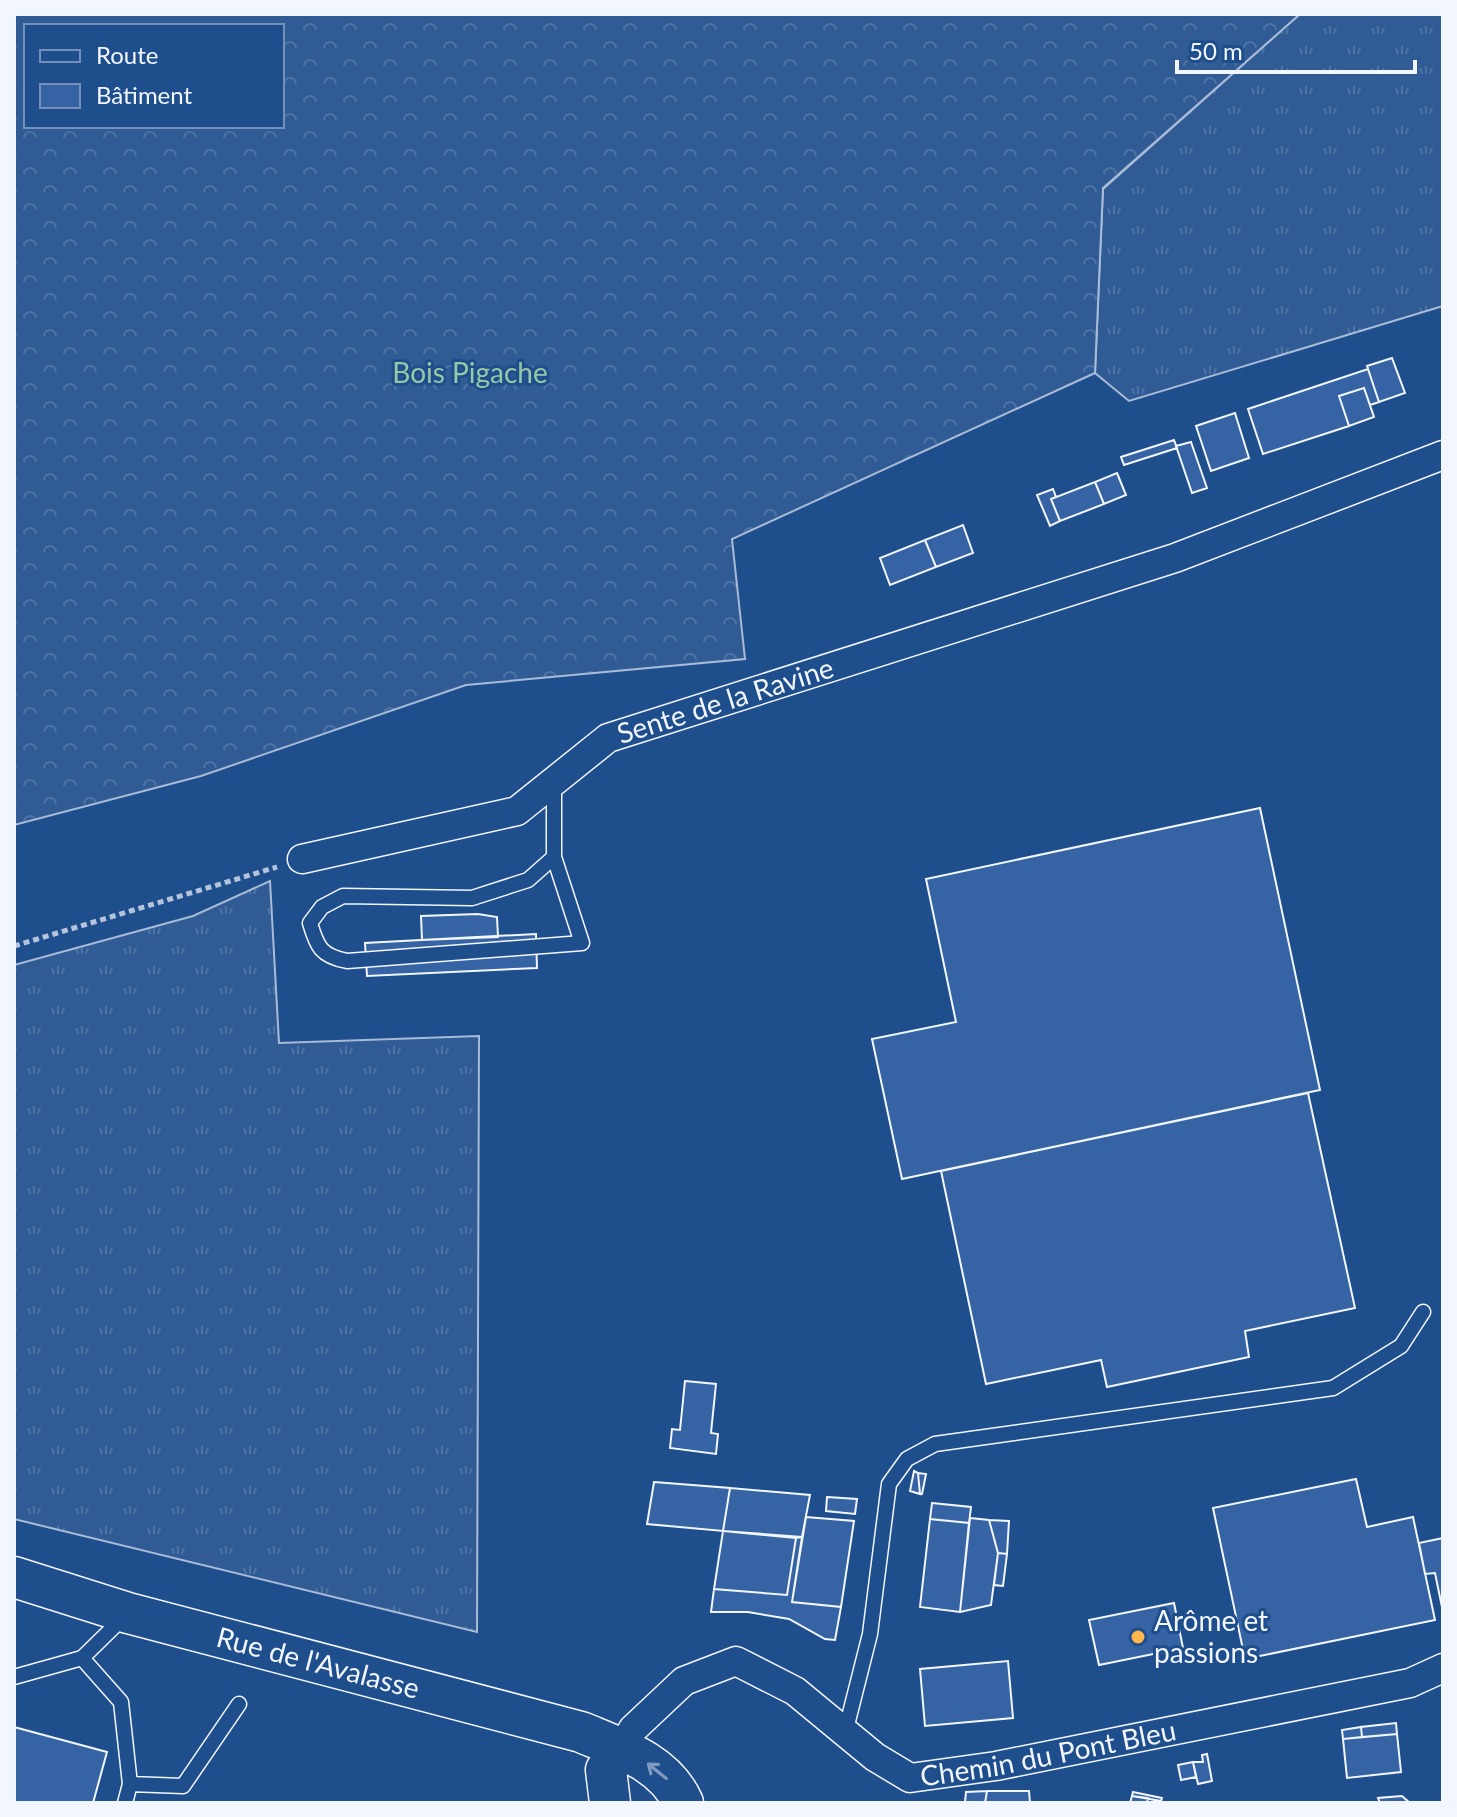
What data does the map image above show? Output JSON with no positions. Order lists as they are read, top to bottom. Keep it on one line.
{"streets":{"main road":["Rue de l'Avalasse"],"street":["Sente de la Ravine","Chemin du Pont Bleu"]},"crossings":[["Rue de l'Avalasse","Chemin du Pont Bleu"]],"parks":["Bois Pigache"],"places":["Arôme et passions"],"legend":["Route","Bâtiment"],"scale_bar":"50 m"}
